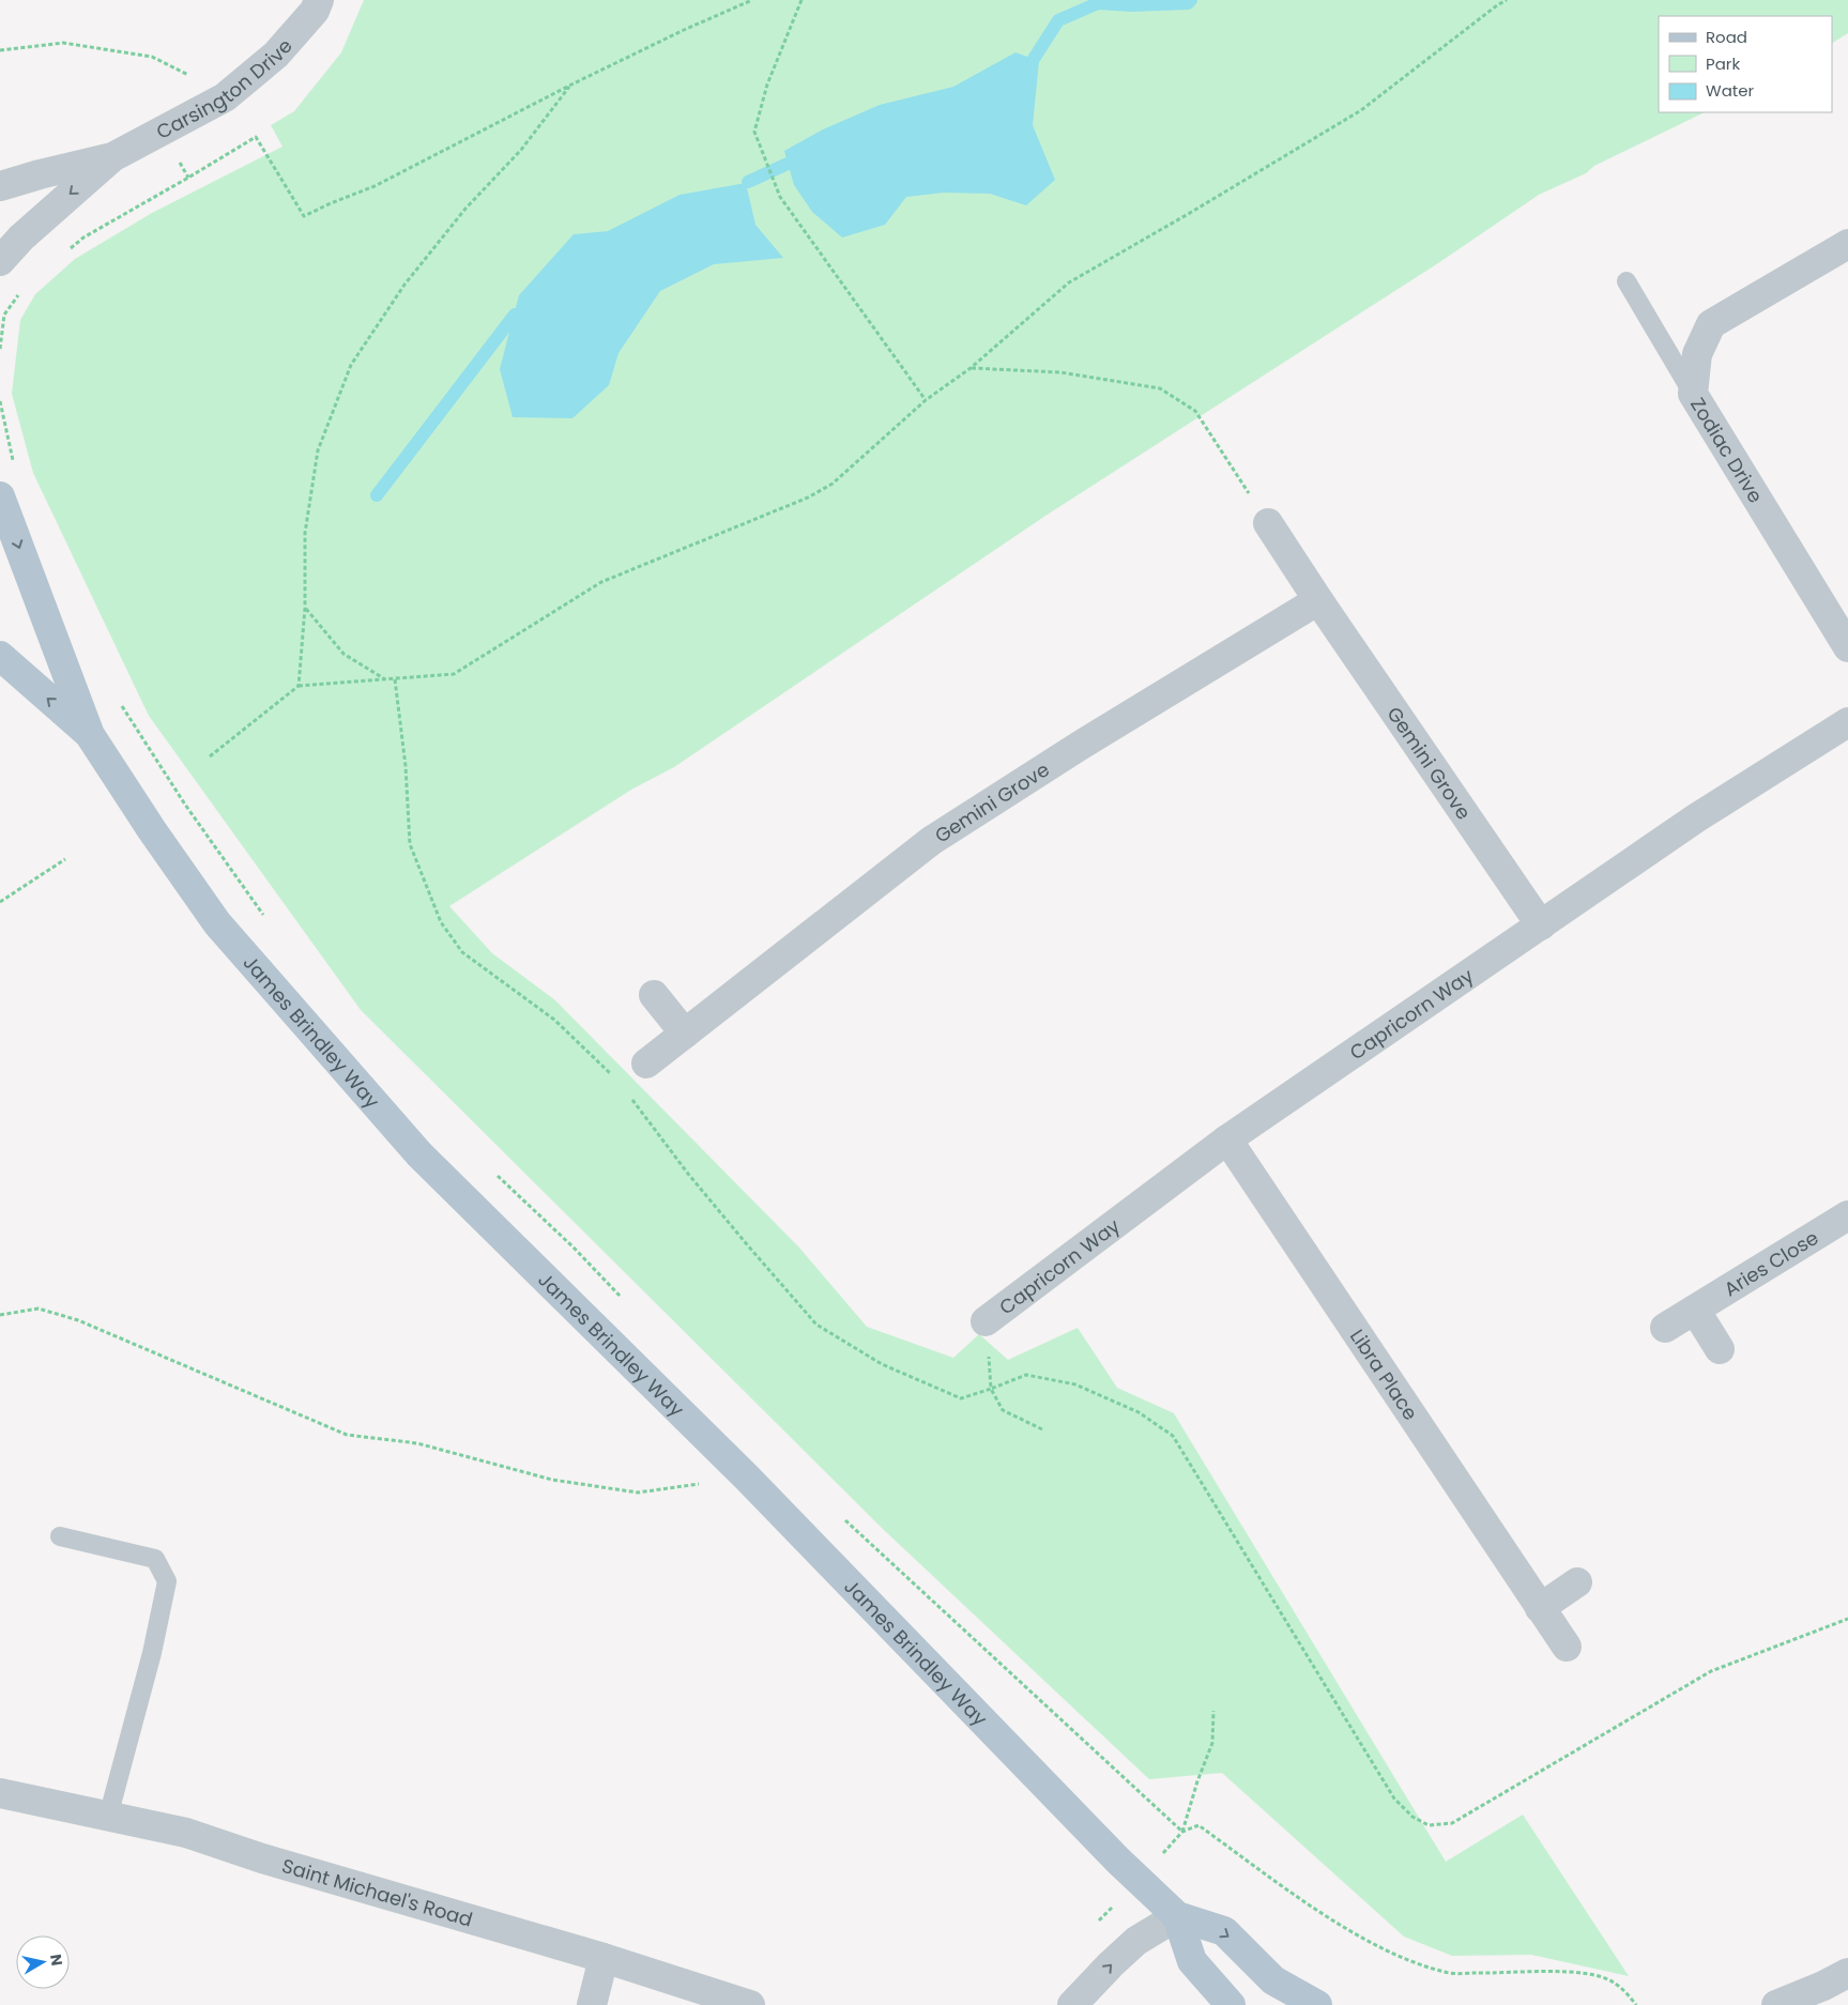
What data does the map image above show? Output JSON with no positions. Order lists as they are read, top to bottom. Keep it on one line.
{"streets":{"main road":["James Brindley Way"],"street":["Carsington Drive","Zodiac Drive","Gemini Grove","Capricorn Way","Aries Close","Libra Place","Saint Michael's Road"]},"crossings":[["Gemini Grove","Capricorn Way"],["Capricorn Way","Libra Place"]],"legend":["Road","Park","Water"],"north":"right"}
